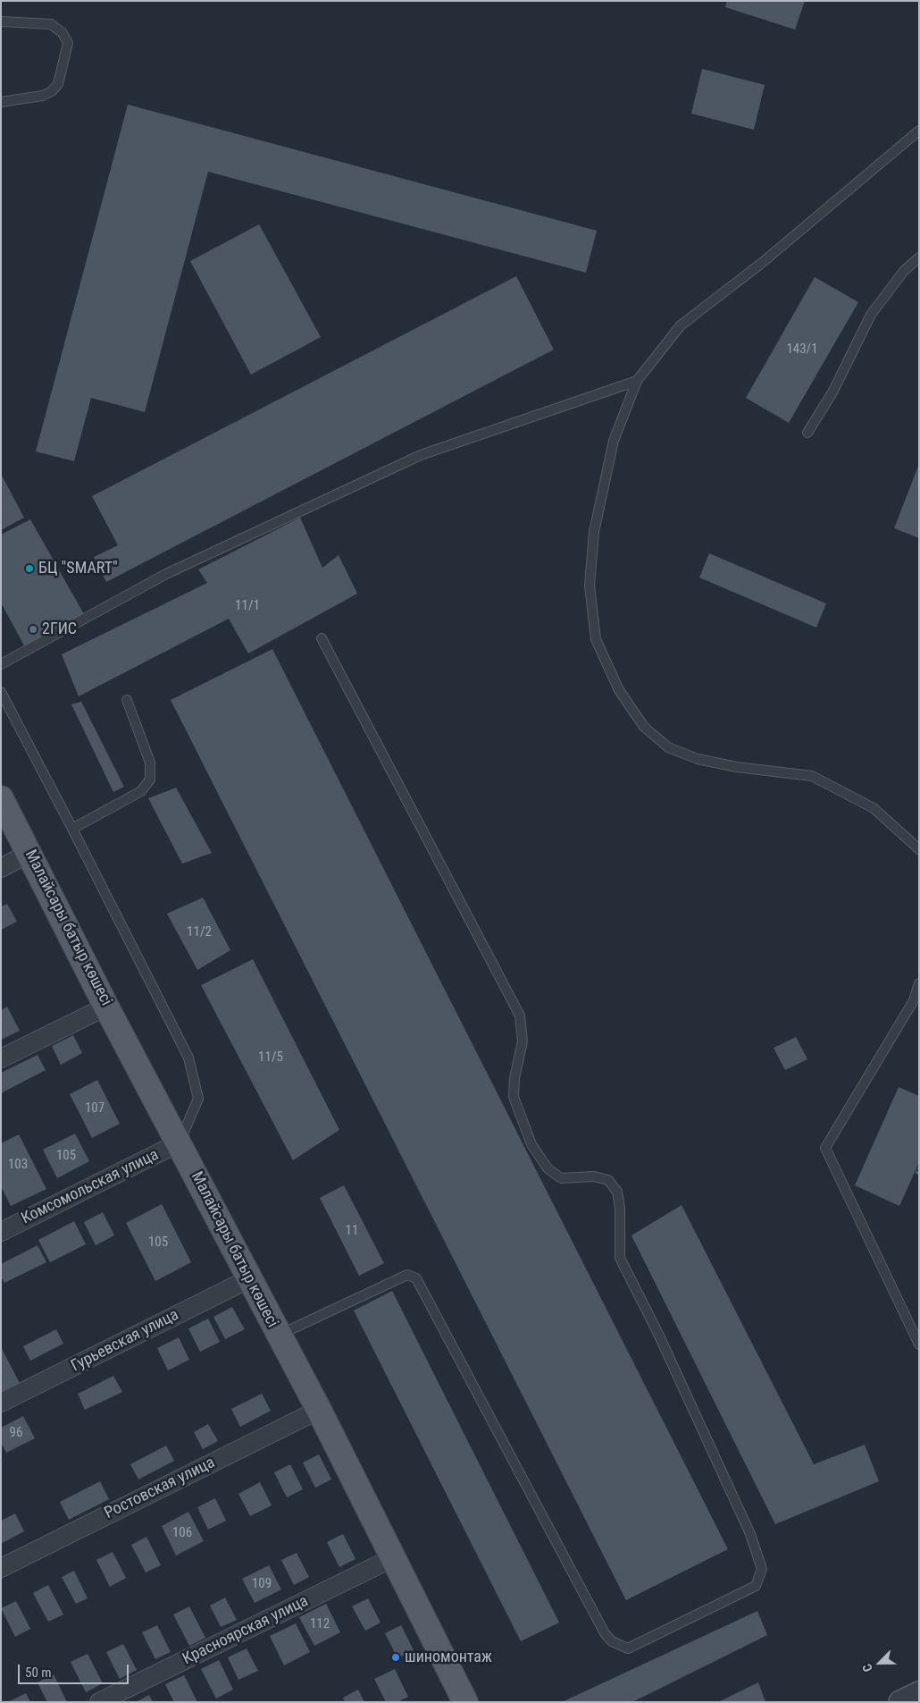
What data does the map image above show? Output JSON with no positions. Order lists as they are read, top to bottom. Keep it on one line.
{"streets":{"main road":["Малайсары батыр көшесі"],"street":["Комсомольская улица","Гурьевская улица","Ростовская улица","Красноярская улица"]},"crossings":[["Малайсары батыр көшесі","Комсомольская улица"],["Малайсары батыр көшесі","Гурьевская улица"],["Малайсары батыр көшесі","Ростовская улица"],["Малайсары батыр көшесі","Красноярская улица"]],"places":["БЦ \"SMART\"","2ГИС","шиномонтаж"],"house_numbers":["143/1","11/1","11/2","11/5","107","105","103","11","105","96","106","109","112"],"scale_bar":"50 m","north":"bottom left"}
